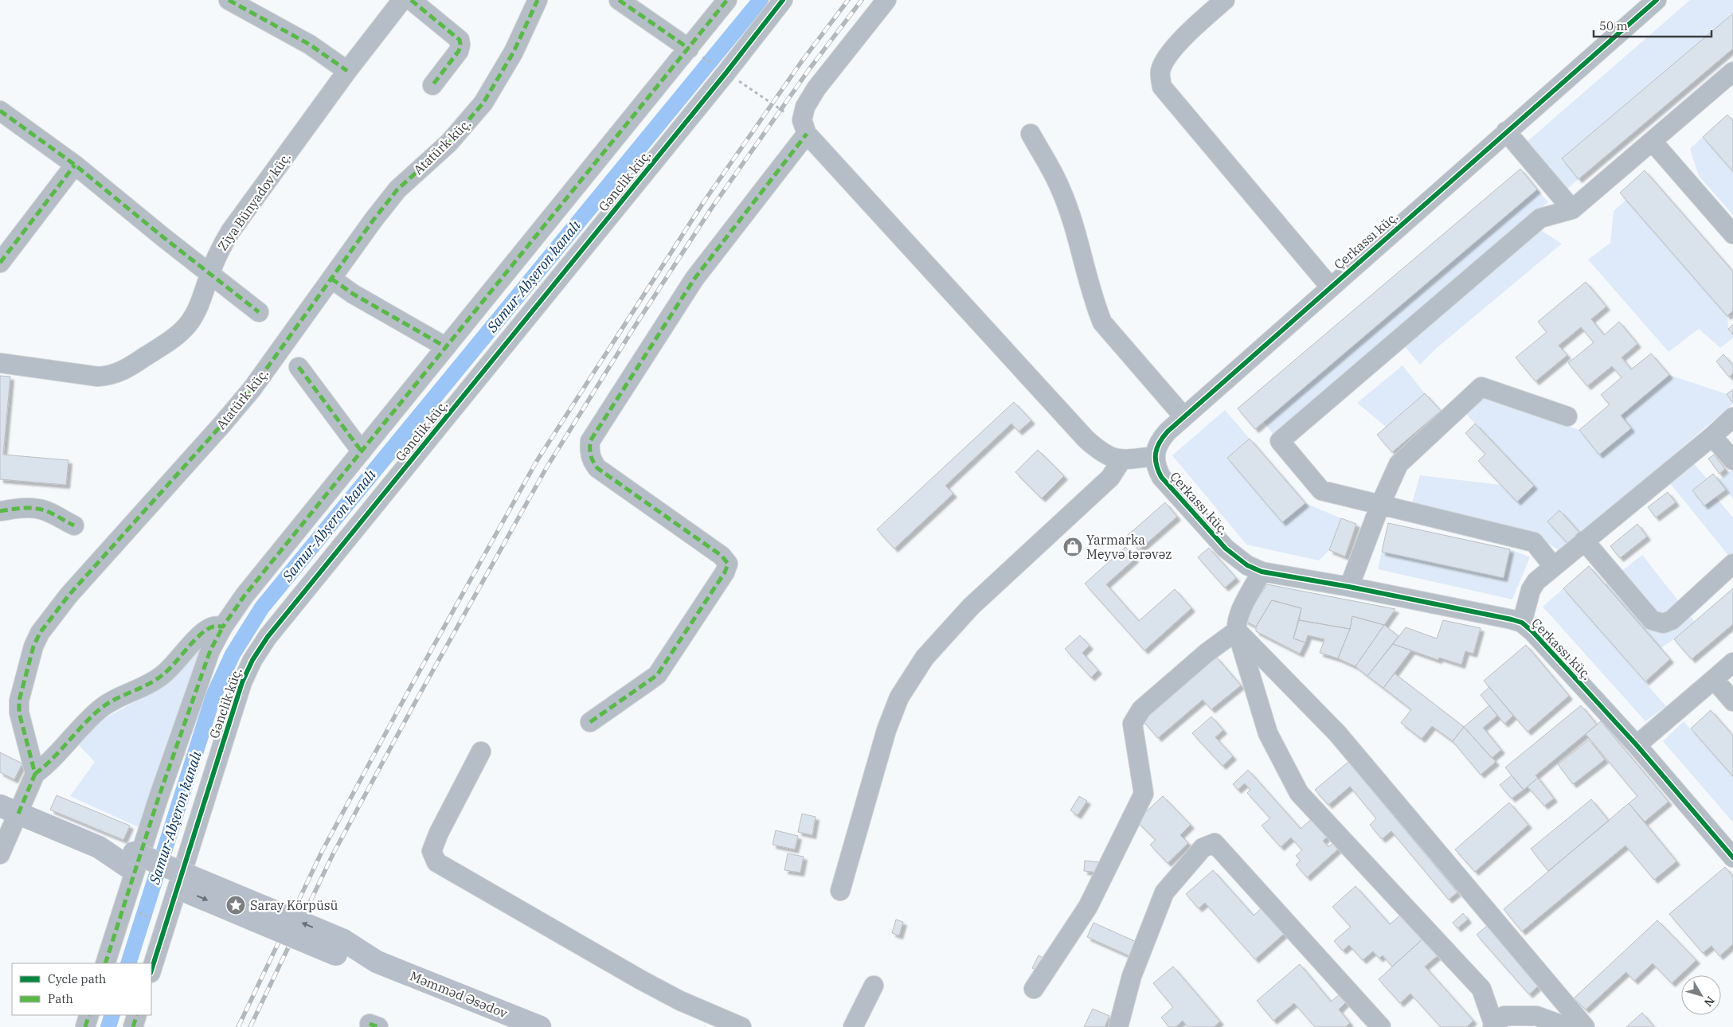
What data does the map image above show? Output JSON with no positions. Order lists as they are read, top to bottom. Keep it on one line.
{"streets":{"main road":["Məmməd Əsədov"],"street":["Atatürk küç.","Gənclik küç.","Ziya Bünyadov küç.","Çerkassı küç."]},"water":["Samur-Abşeron kanalı"],"places":{"shop":["Yarmarka Meyvә tәrәvәz"],"place":["Saray Körpüsü"]},"legend":["Cycle path","Path"],"scale_bar":"50 m","north":"bottom right"}
